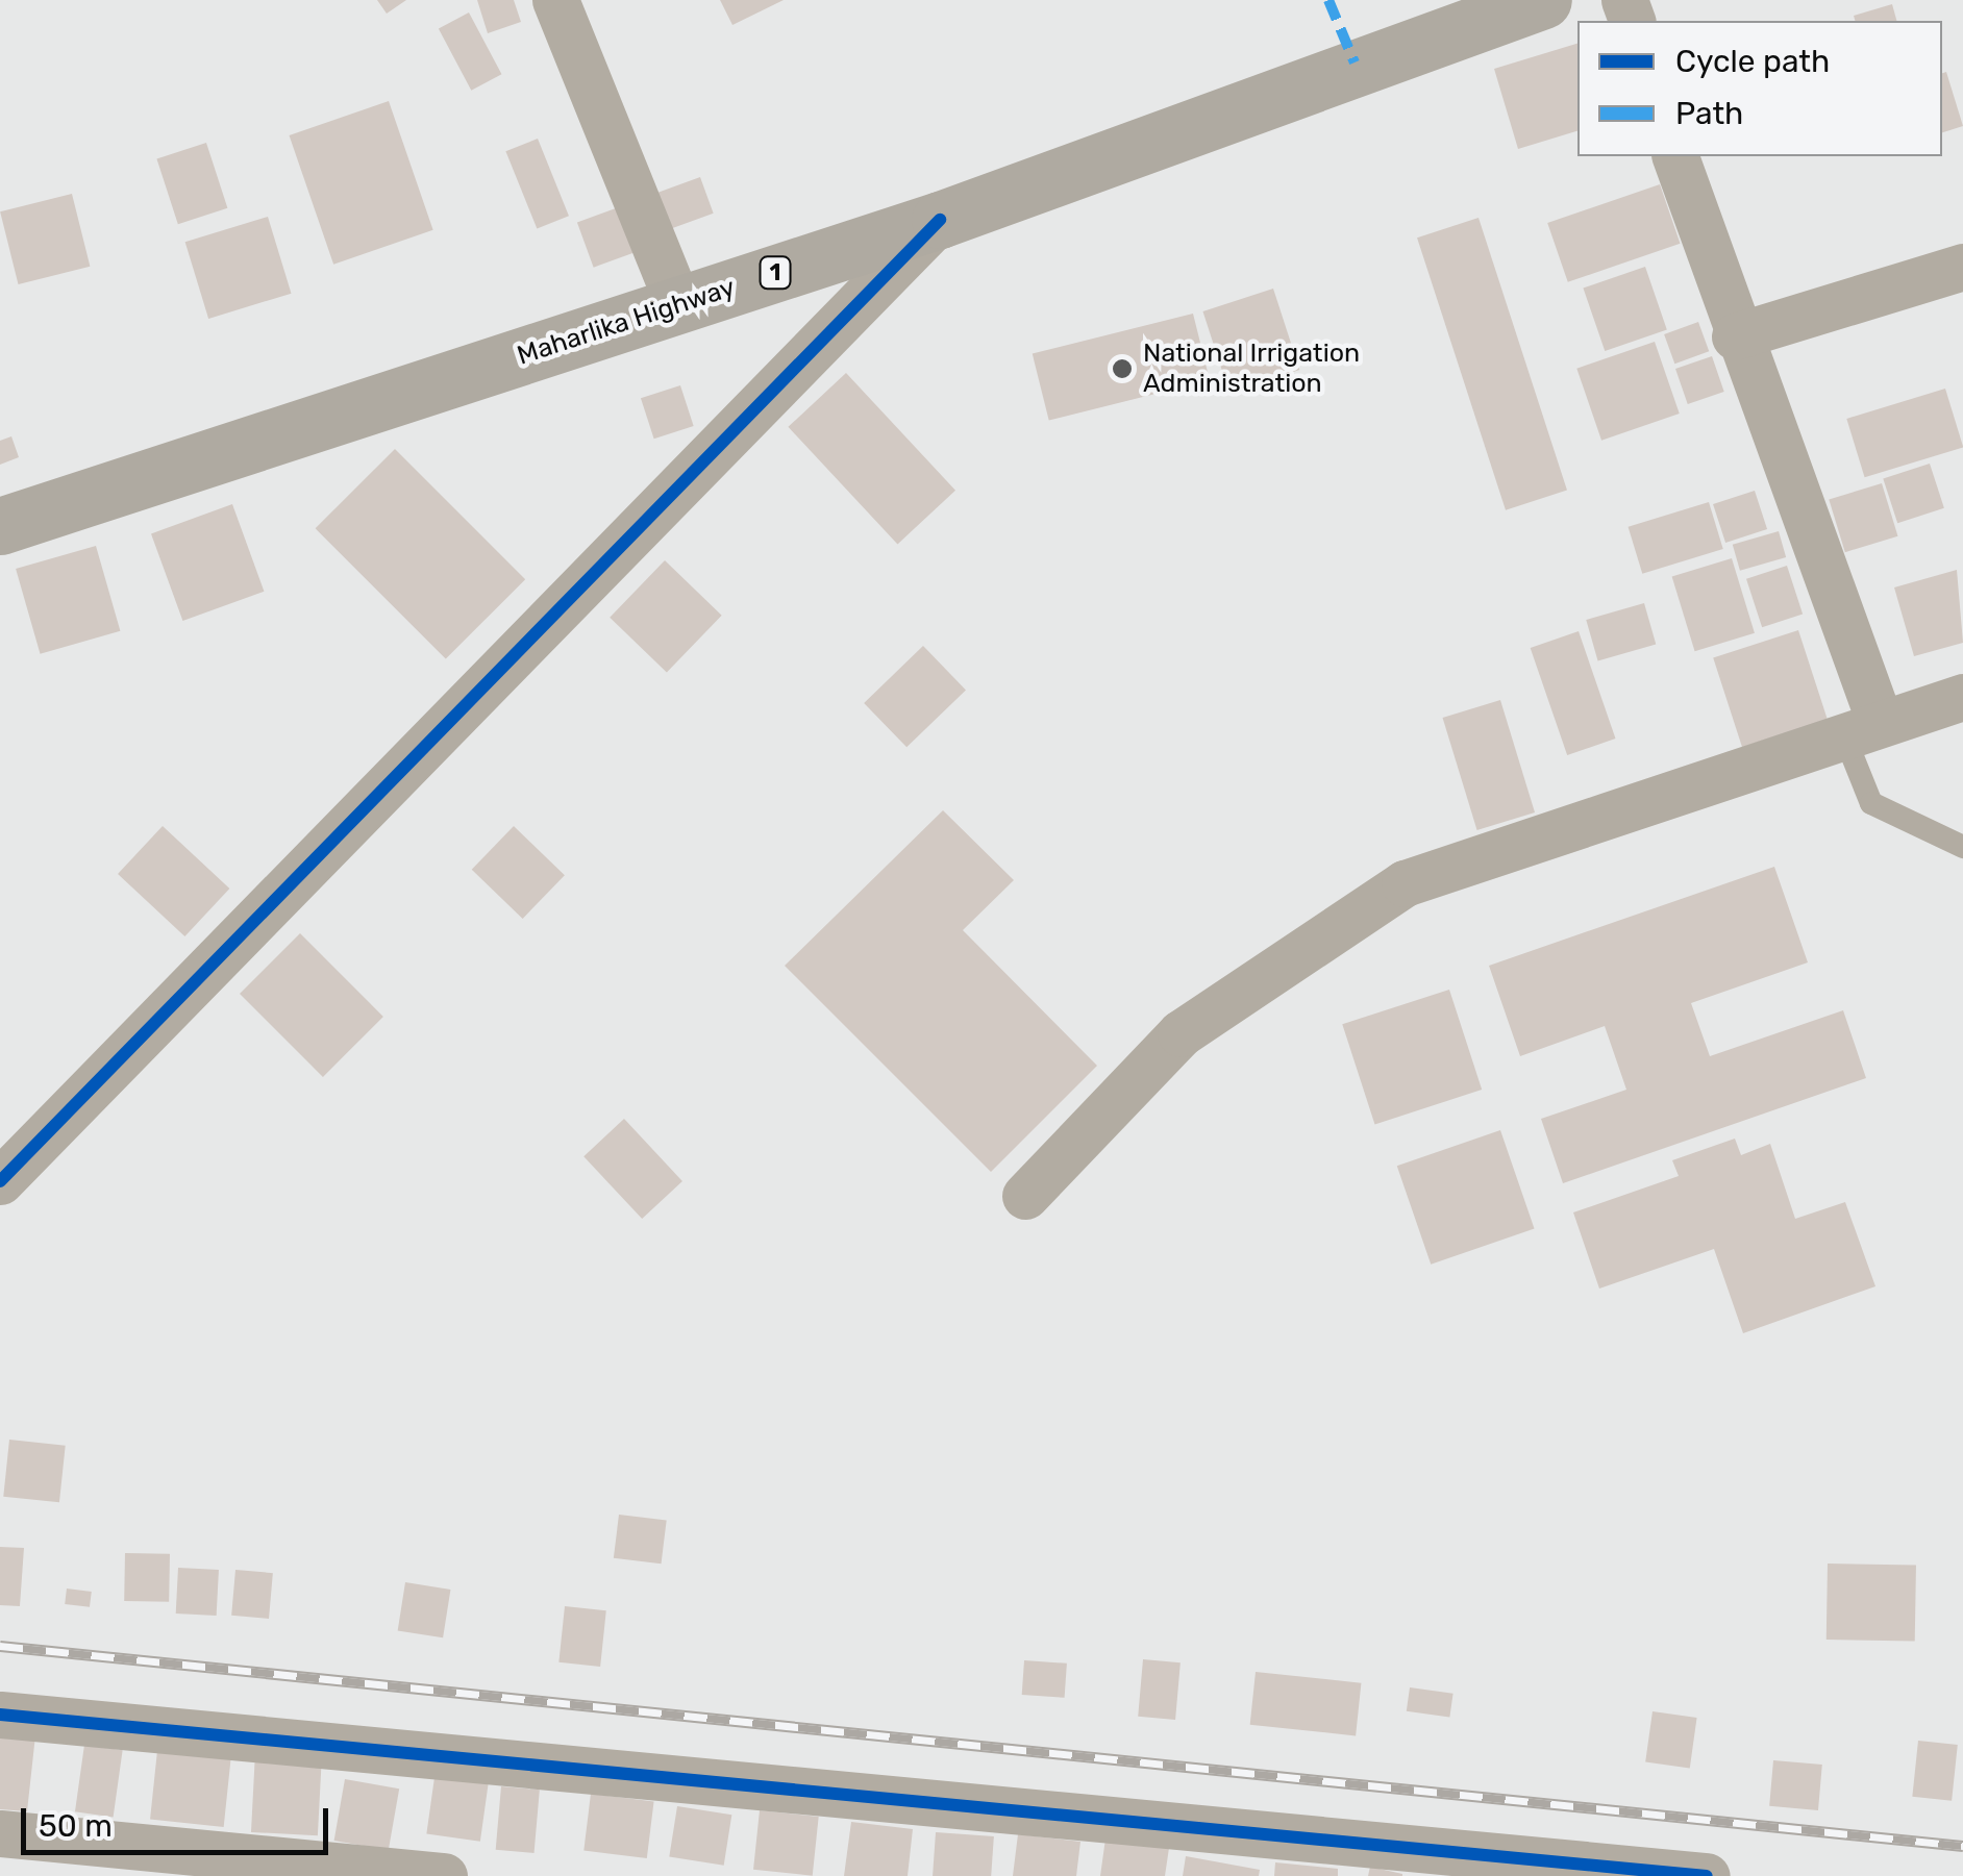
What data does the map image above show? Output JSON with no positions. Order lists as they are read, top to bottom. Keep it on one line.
{"streets":{"highway":["1","Maharlika Highway"]},"places":["National Irrigation Administration"],"legend":["Cycle path","Path"],"scale_bar":"50 m"}
